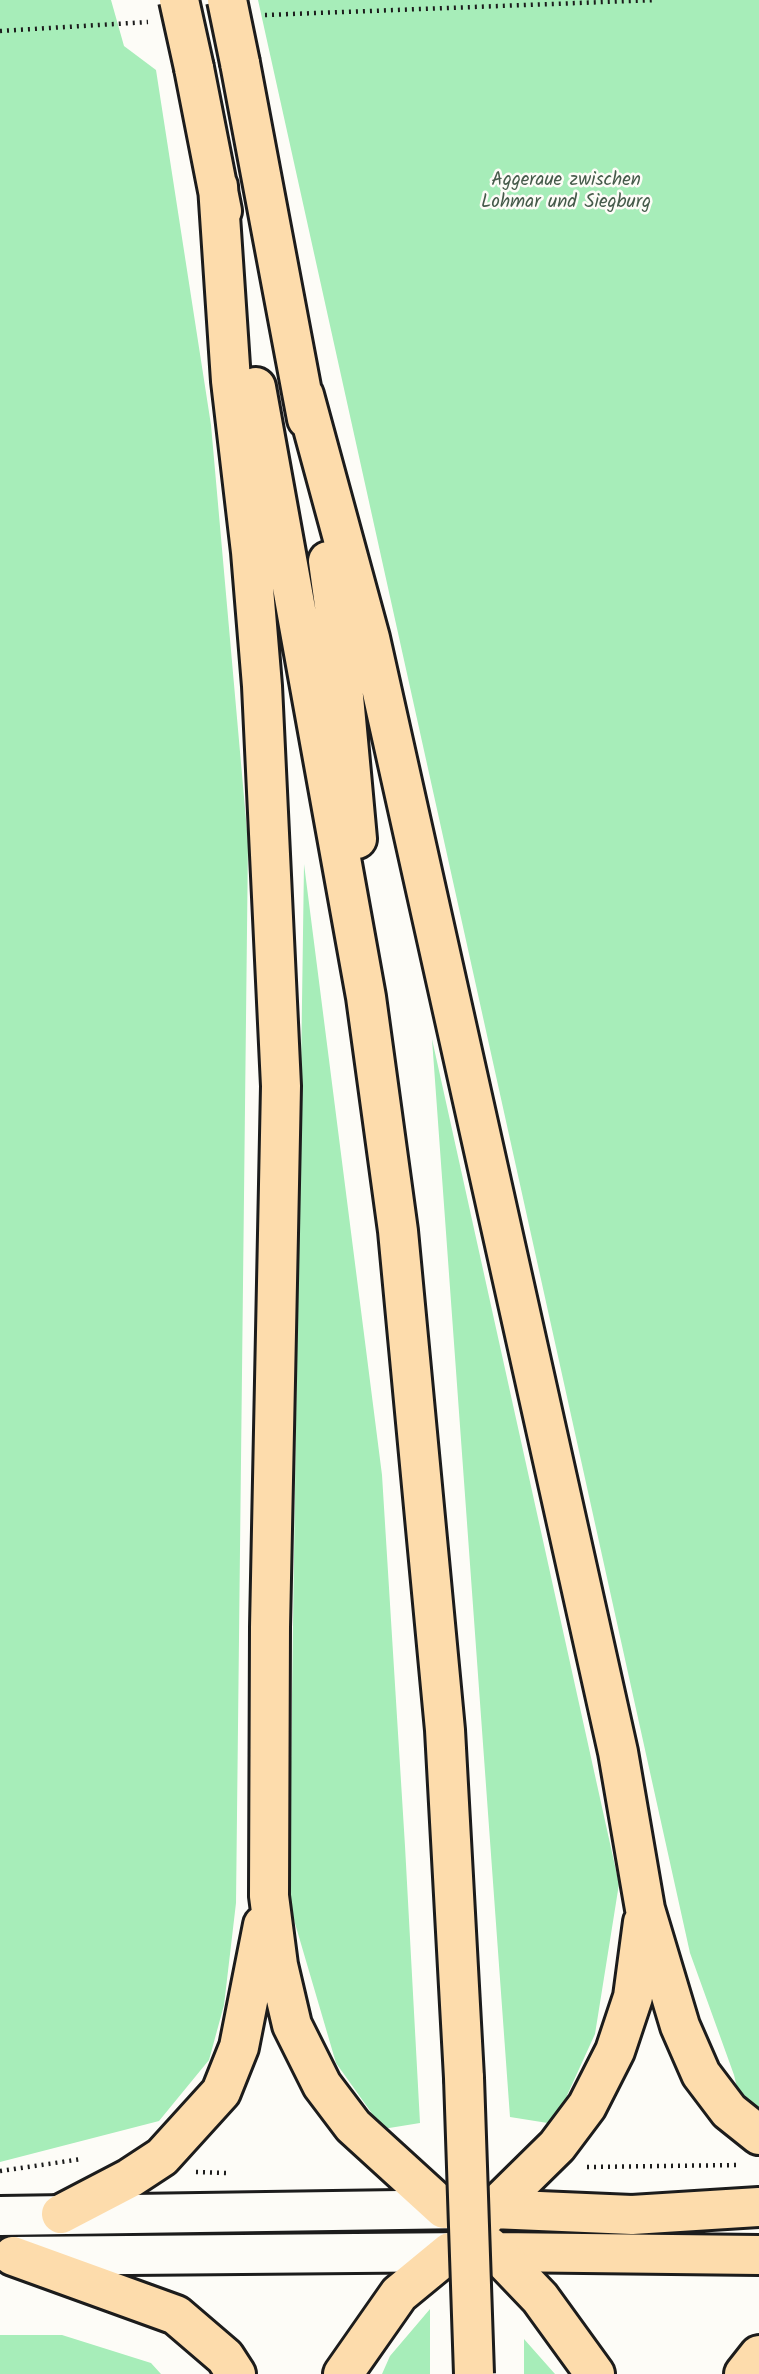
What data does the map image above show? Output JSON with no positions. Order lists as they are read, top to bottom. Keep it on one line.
{"parks":["Aggeraue zwischen Lohmar und Siegburg"]}
